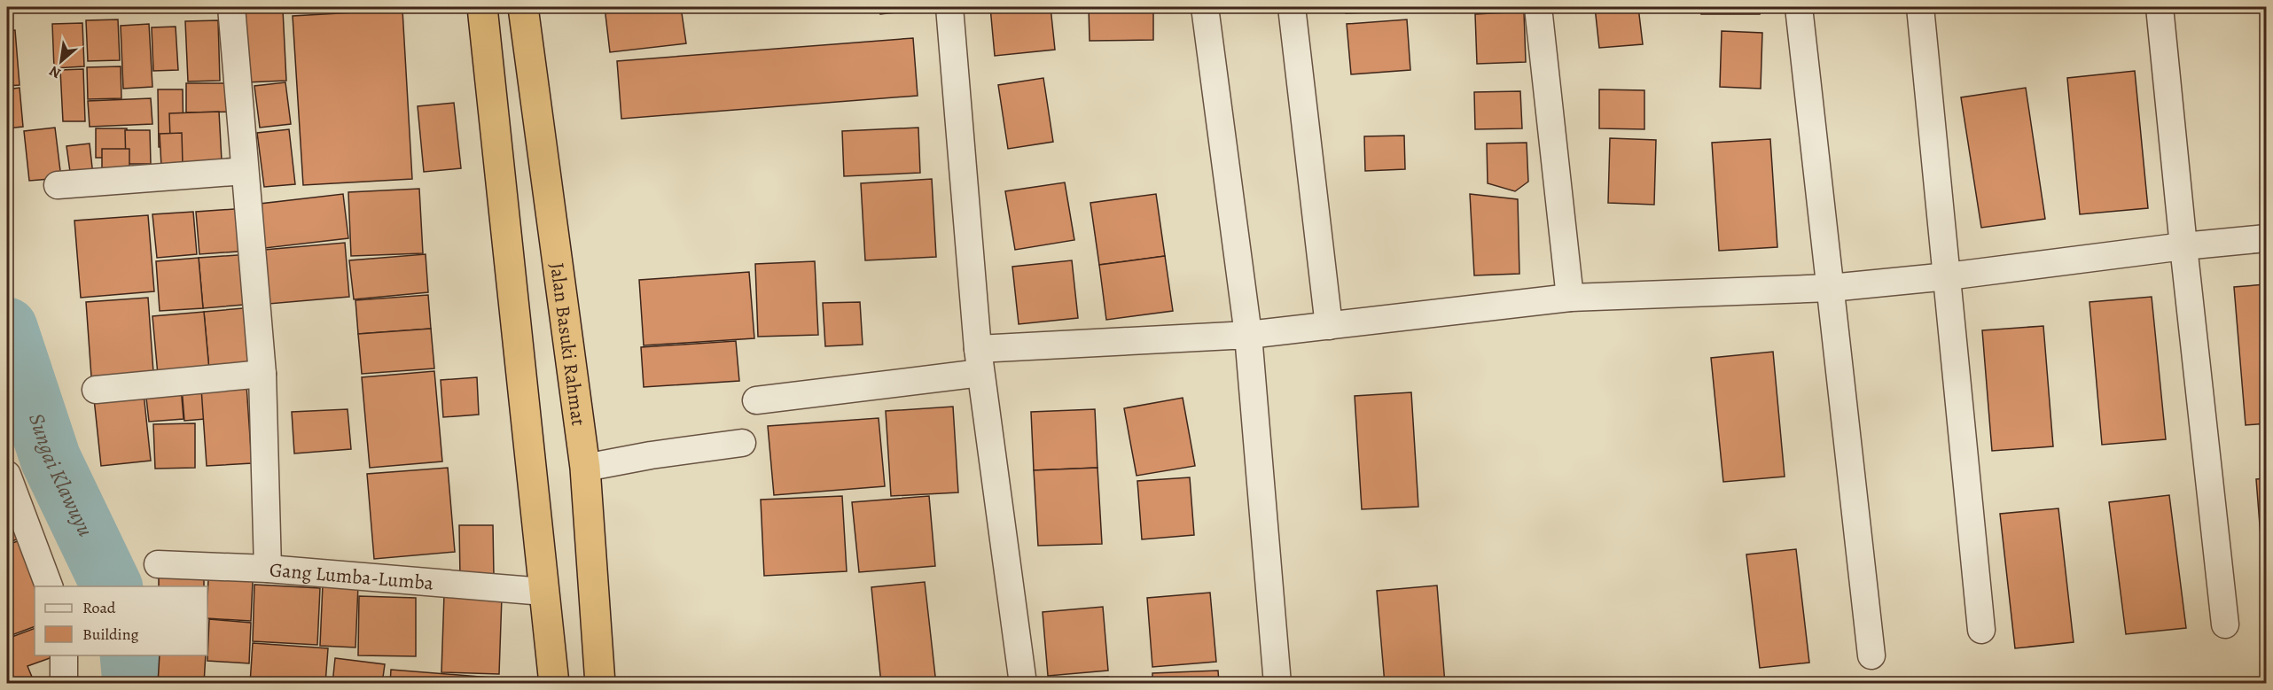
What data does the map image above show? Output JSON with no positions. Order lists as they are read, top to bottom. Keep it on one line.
{"streets":{"highway":["Jalan Basuki Rahmat"],"street":["Gang Lumba-Lumba"]},"water":["Sungai Klawuyu"],"legend":["Road","Building"],"north":"bottom left"}
